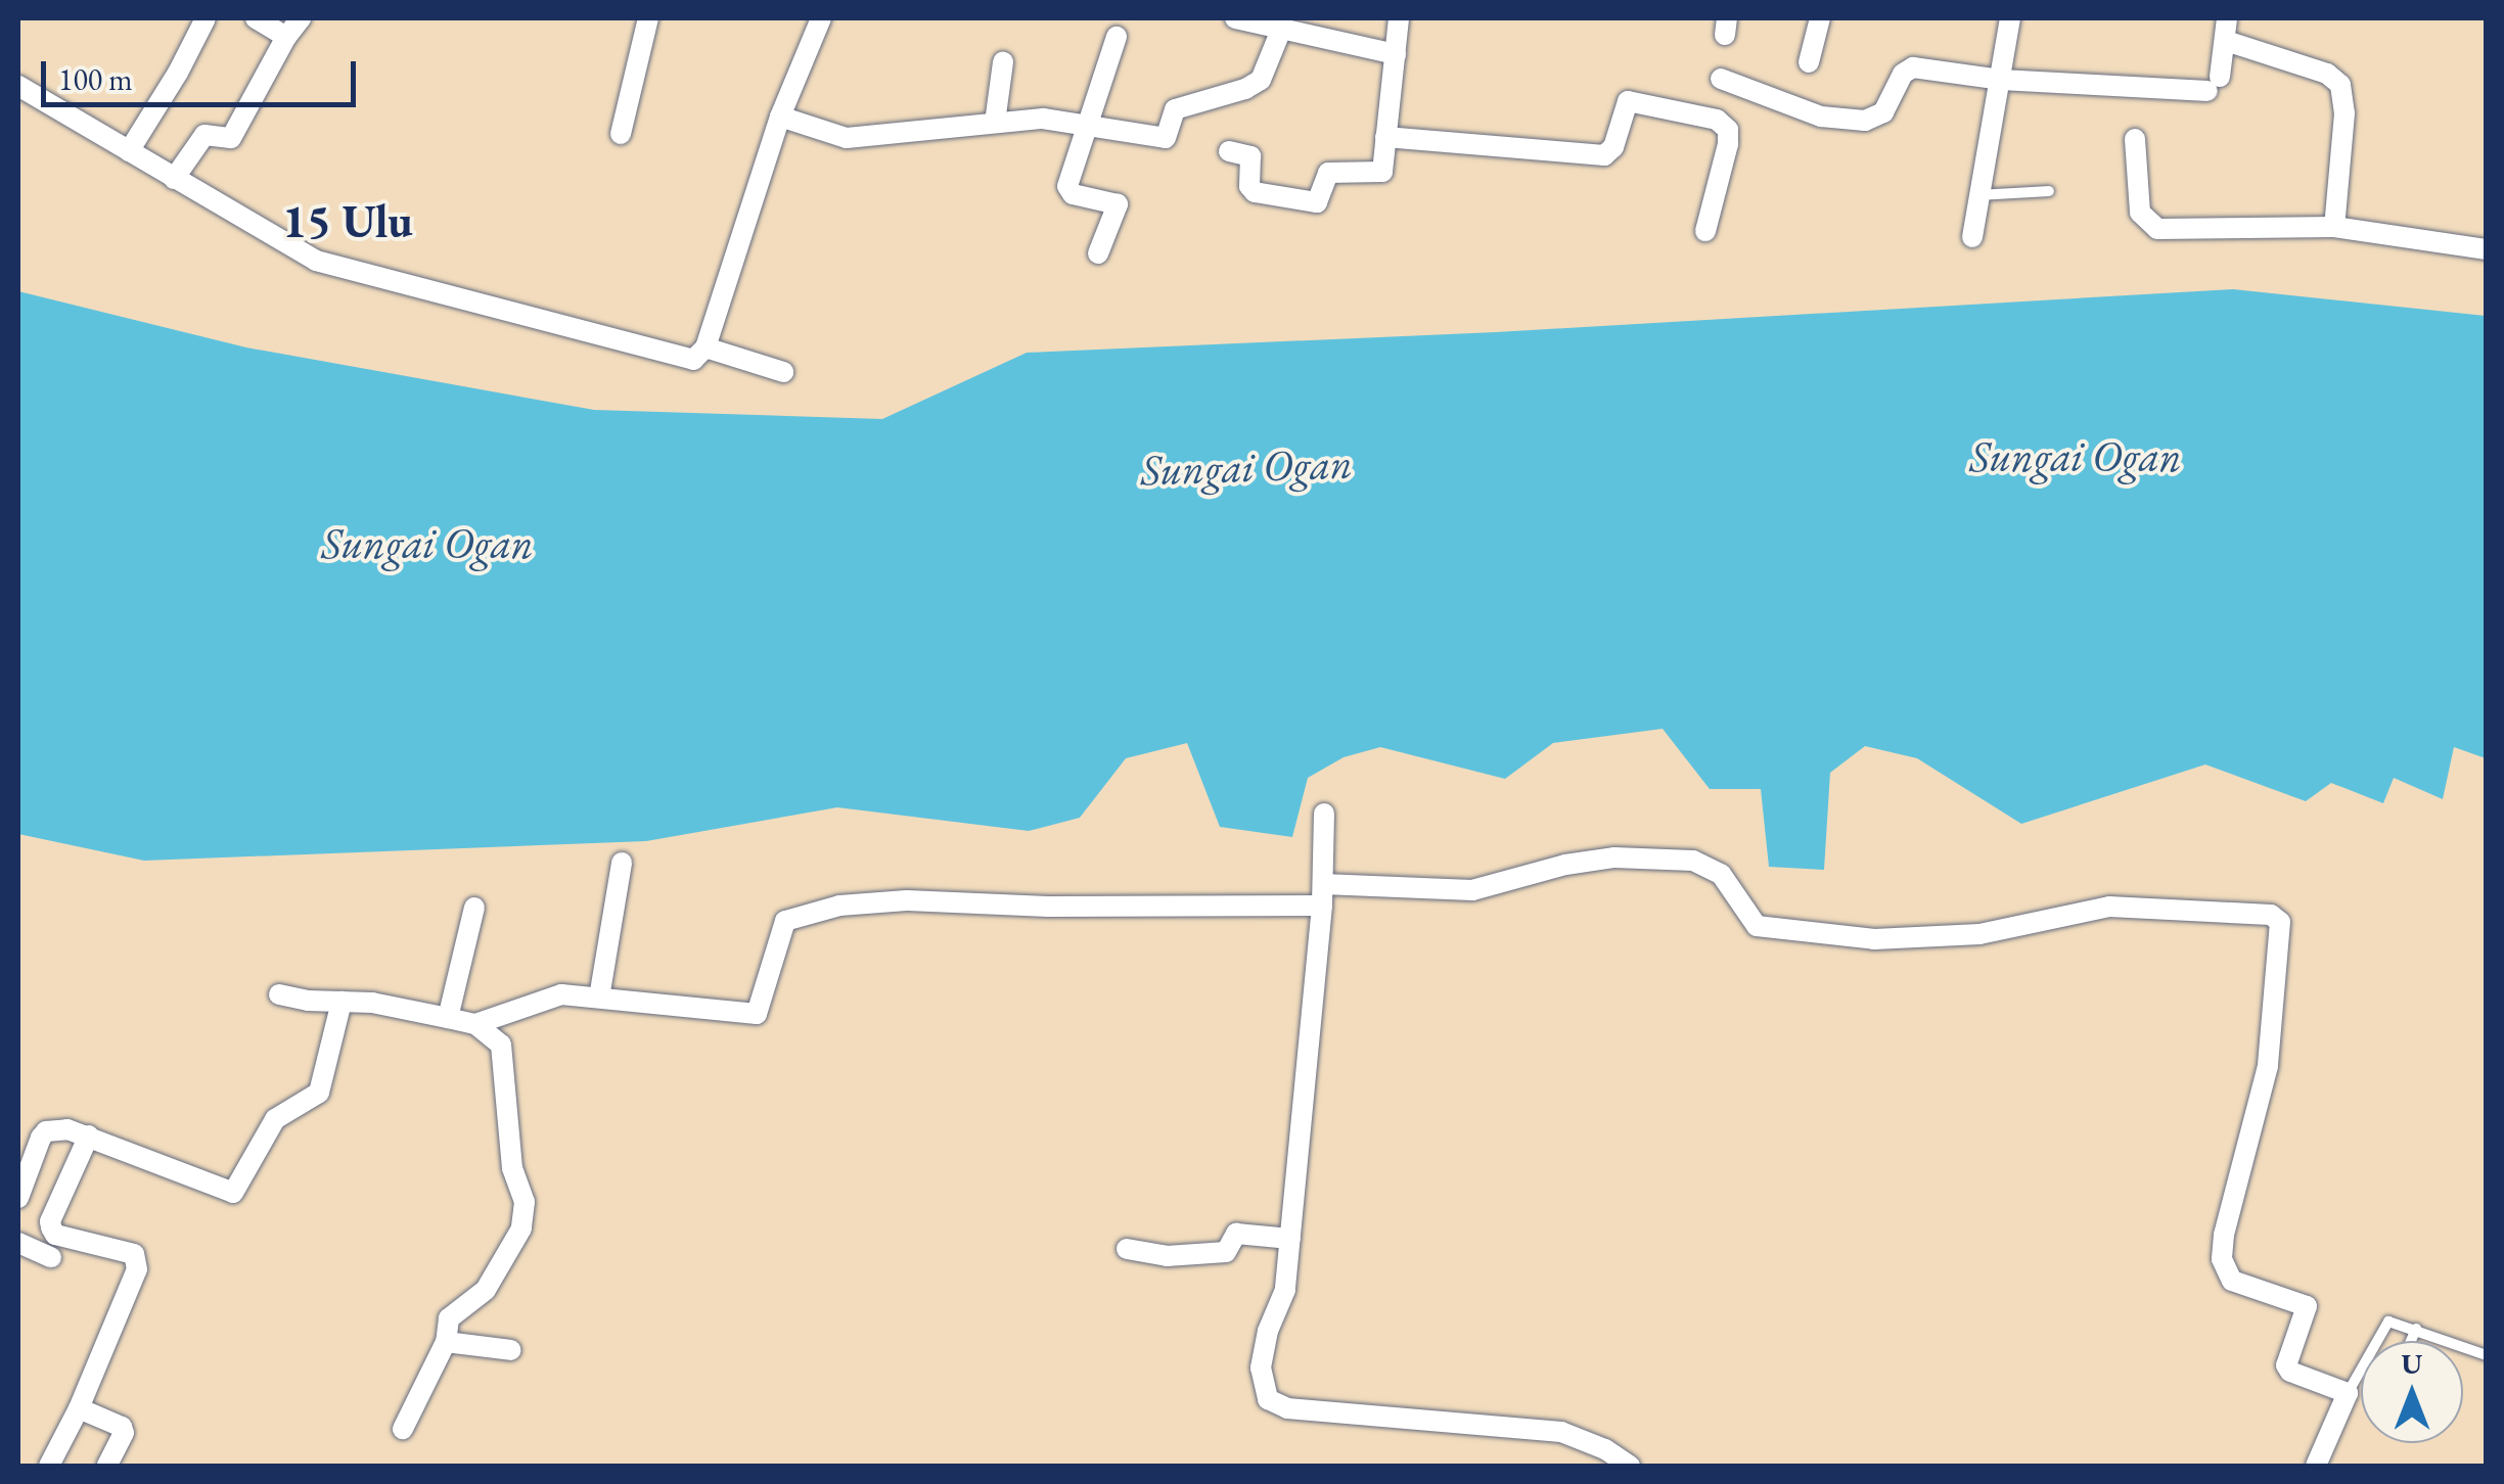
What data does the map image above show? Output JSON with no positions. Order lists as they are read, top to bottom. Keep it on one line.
{"districts":["15 Ulu"],"water":["Sungai Ogan"],"scale_bar":"100 m","north":"top"}
